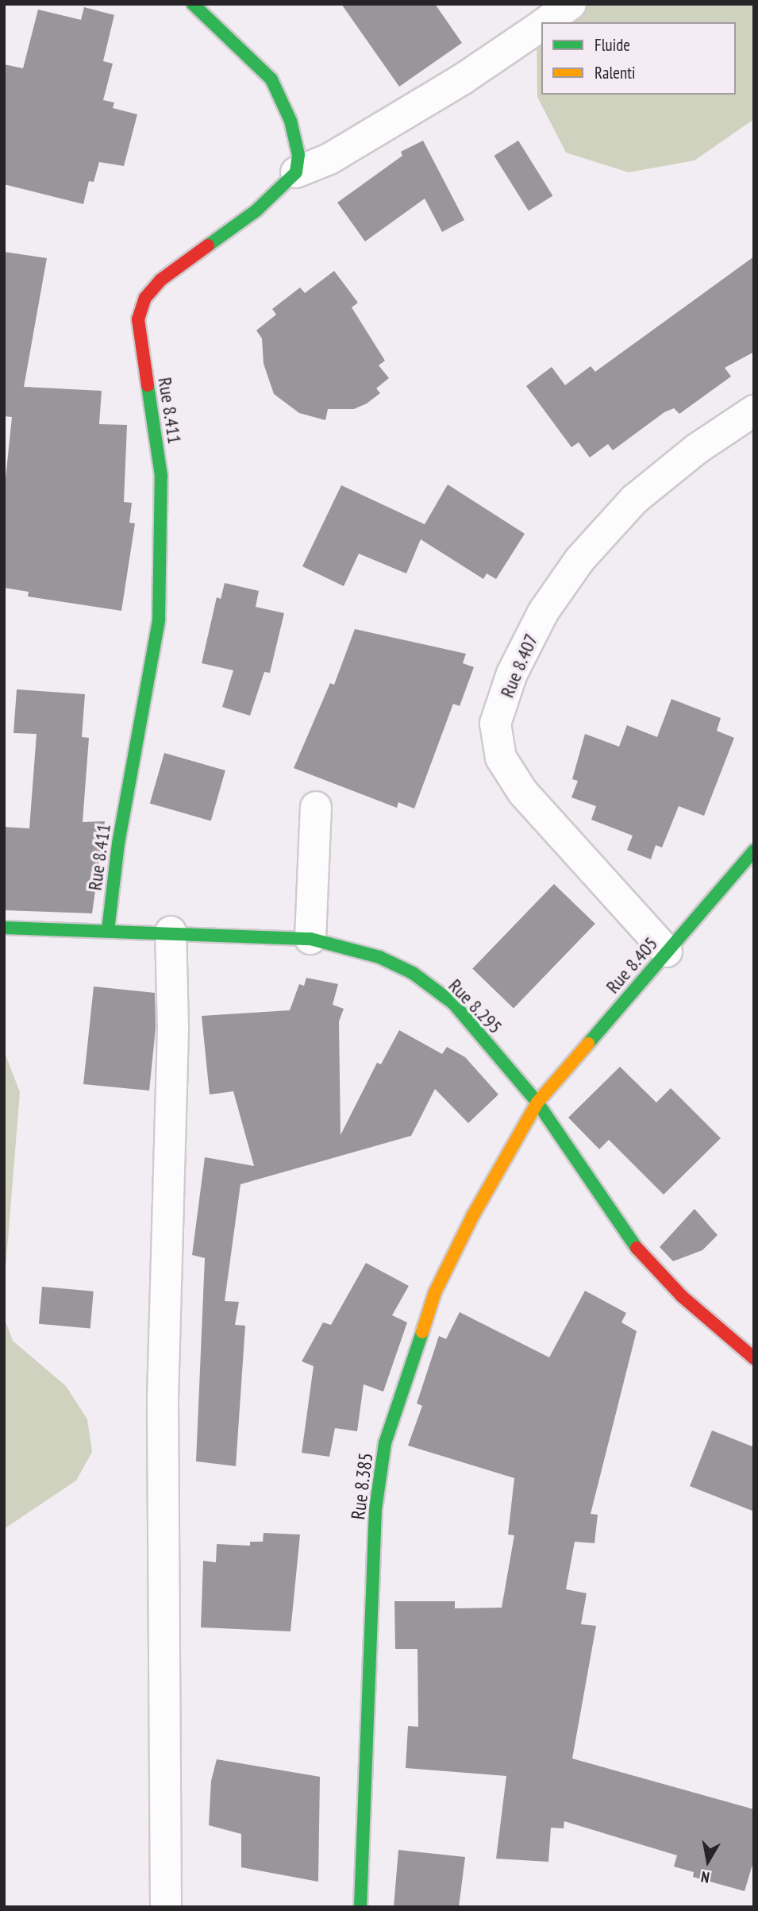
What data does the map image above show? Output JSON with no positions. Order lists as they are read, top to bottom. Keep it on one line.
{"streets":{"street":["Rue 8.411","Rue 8.407","Rue 8.405","Rue 8.295","Rue 8.385"]},"crossings":[["Rue 8.411","Rue 8.295"],["Rue 8.407","Rue 8.405"],["Rue 8.405","Rue 8.295"],["Rue 8.405","Rue 8.385"],["Rue 8.295","Rue 8.385"]],"legend":["Fluide","Ralenti"],"north":"bottom"}
